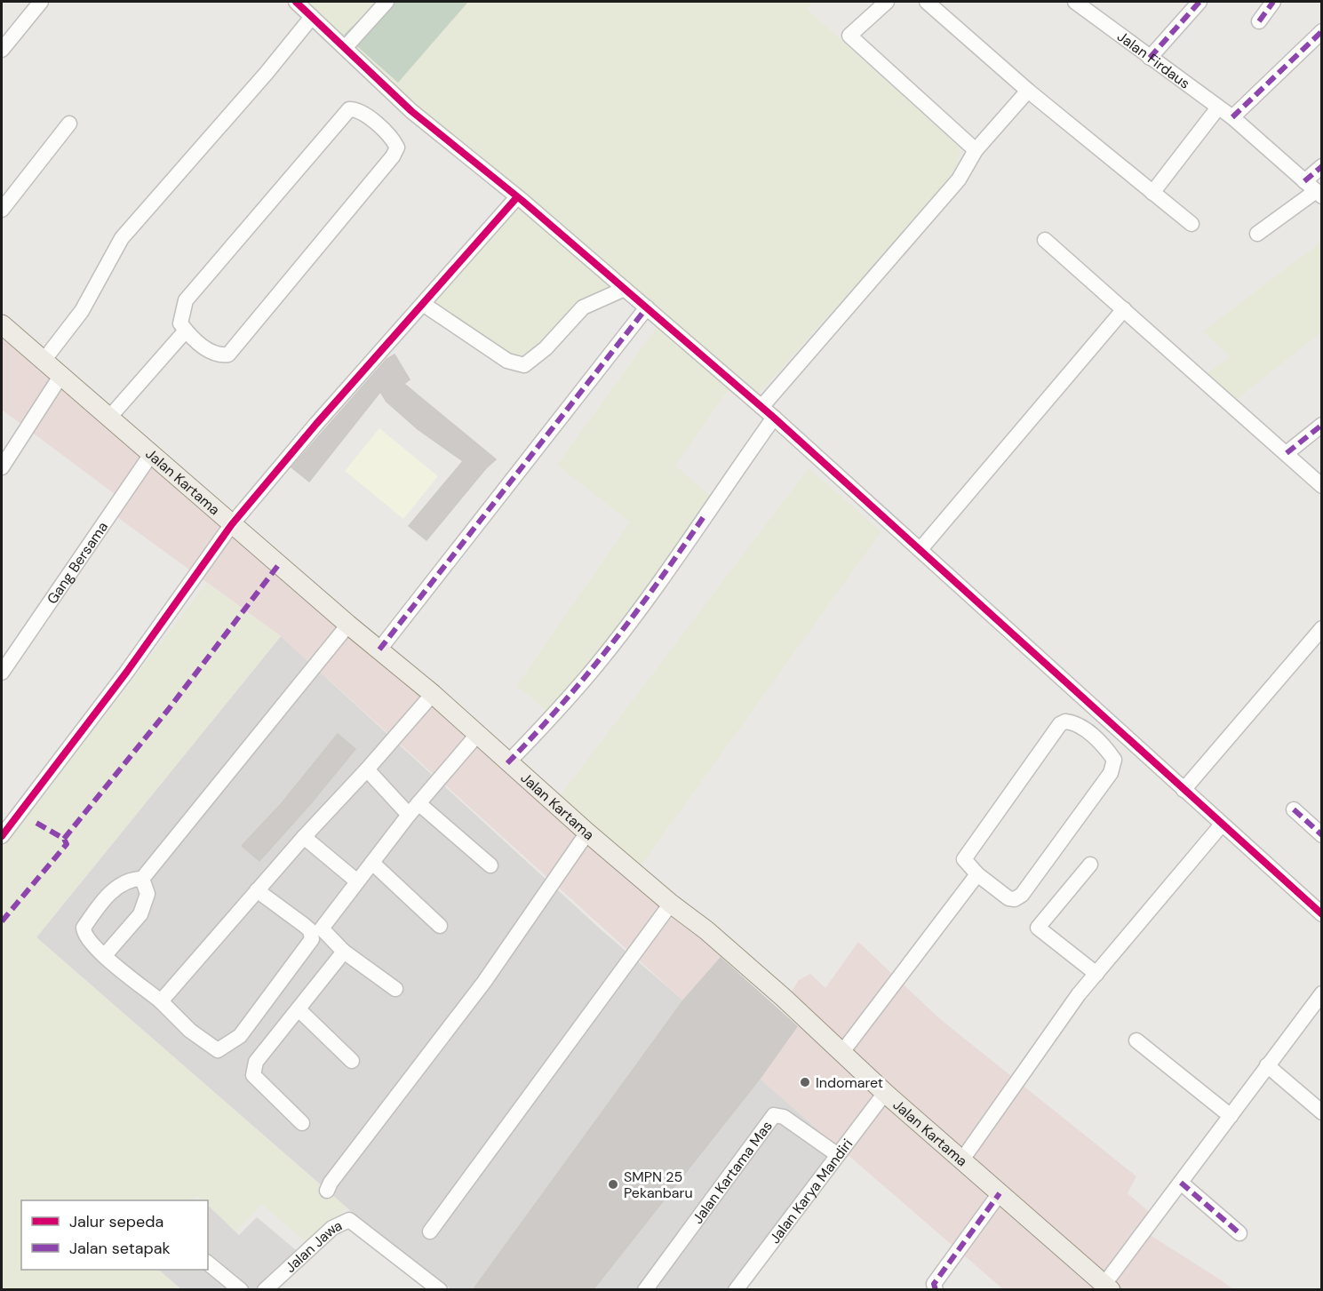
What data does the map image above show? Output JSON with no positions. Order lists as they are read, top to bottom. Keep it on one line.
{"streets":{"main road":["Jalan Kartama"],"street":["Jalan Firdaus","Gang Bersama","Jalan Kartama Mas","Jalan Karya Mandiri","Jalan Jawa"]},"crossings":[["Jalan Kartama","Gang Bersama"],["Jalan Kartama","Jalan Karya Mandiri"],["Jalan Kartama Mas","Jalan Karya Mandiri"]],"places":["Indomaret","SMPN 25 Pekanbaru"],"legend":["Jalur sepeda","Jalan setapak"]}
